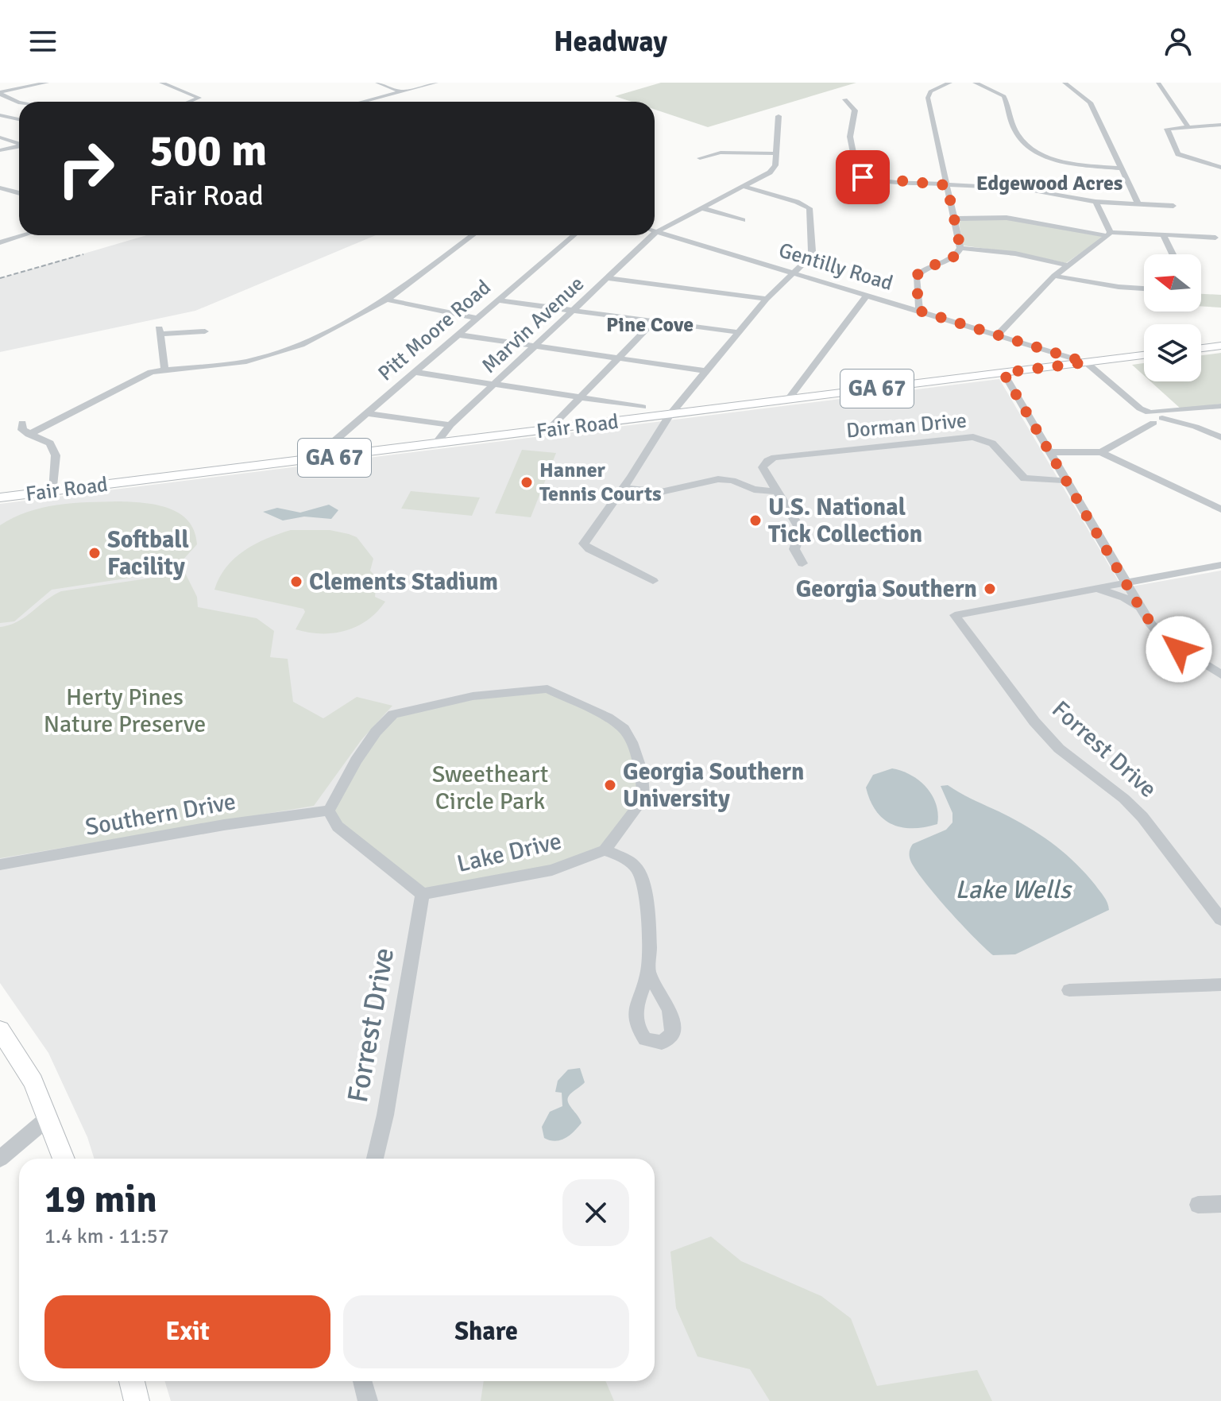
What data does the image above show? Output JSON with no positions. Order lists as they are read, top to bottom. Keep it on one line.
{"streets":{"main road":["GA 67","Fair Road"],"street":["Gentilly Road","Marvin Avenue","Pitt Moore Road","Dorman Drive","Forrest Drive","Southern Drive","Lake Drive"]},"crossings":[["Gentilly Road","Fair Road"],["Marvin Avenue","Fair Road"],["Pitt Moore Road","Fair Road"],["Forrest Drive","Lake Drive"]],"districts":["Edgewood Acres","Pine Cove"],"water":["Lake Wells"],"parks":["Herty Pines Nature Preserve","Sweetheart Circle Park"],"places":["Hanner Tennis Courts","U.S. National Tick Collection","Softball Facility","Clements Stadium","Georgia Southern","Georgia Southern University"],"north":"left","page":{"header":"Headway","turn":["500 m","Fair Road"],"heading":["19 min","1.4 km · 11:57"],"buttons":["Exit","Share"]}}
